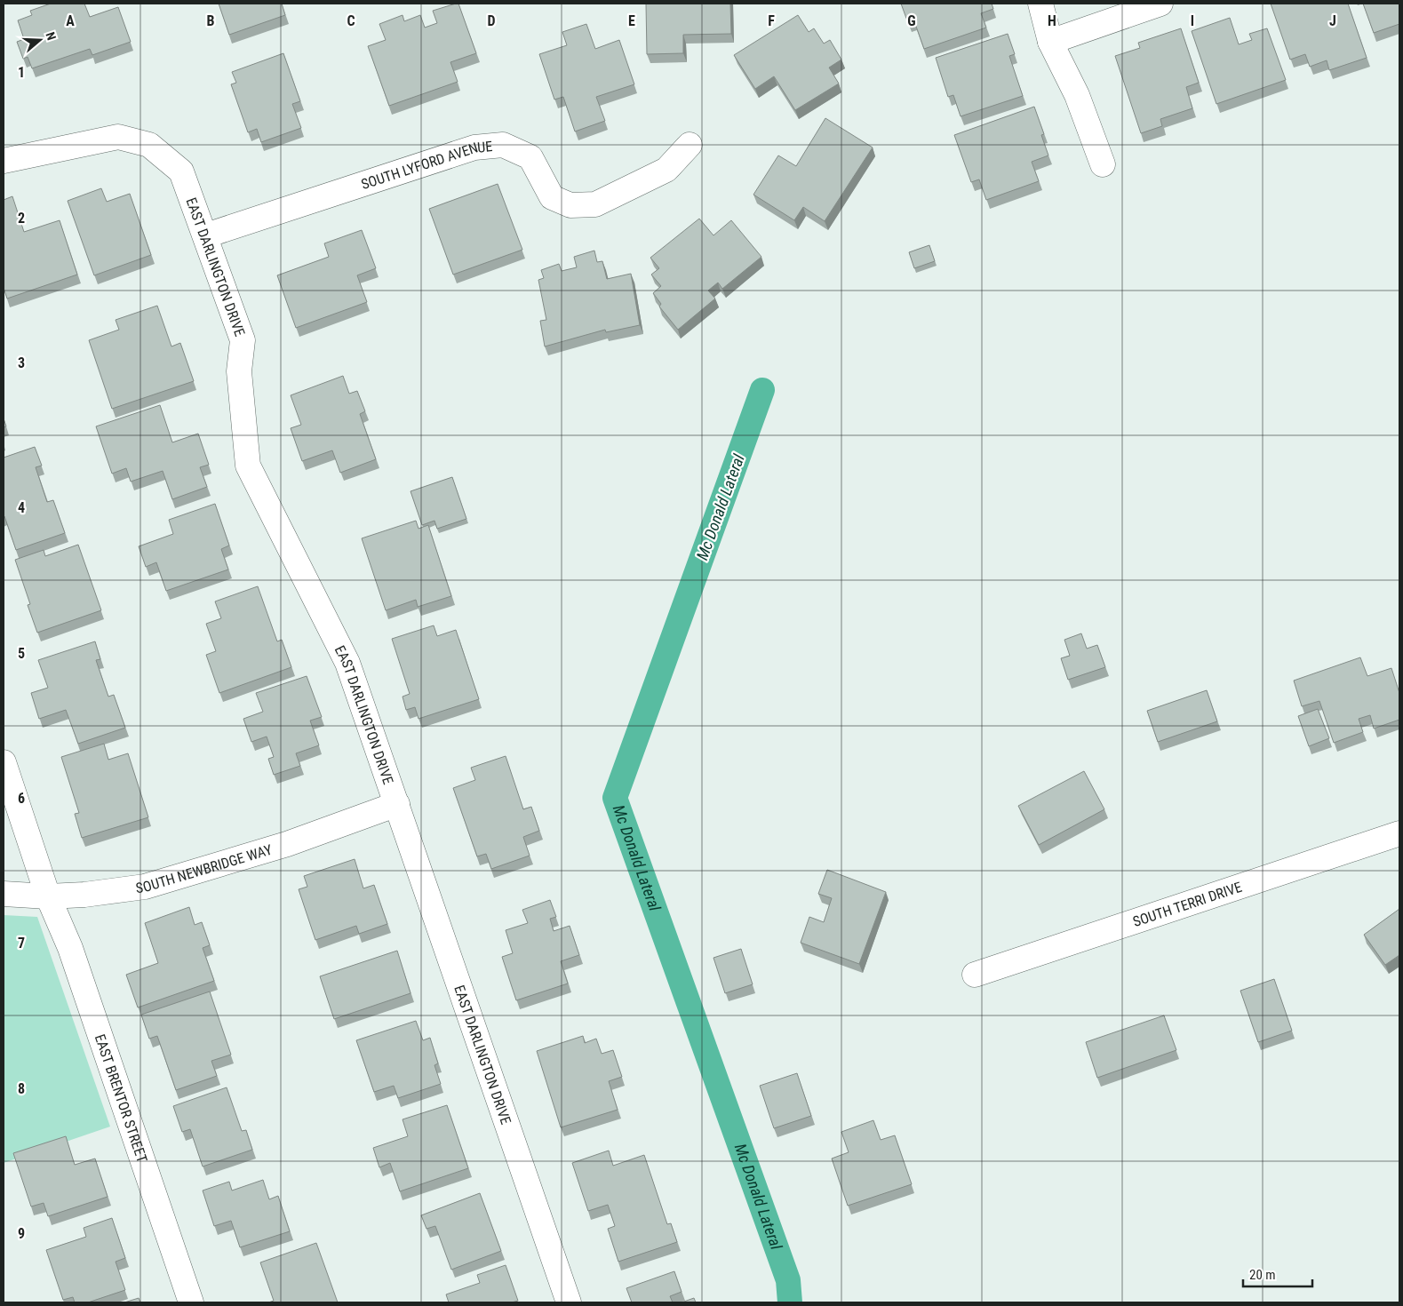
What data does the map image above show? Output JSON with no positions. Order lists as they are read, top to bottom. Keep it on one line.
{"streets":{"street":["SOUTH LYFORD AVENUE","EAST DARLINGTON DRIVE","SOUTH NEWBRIDGE WAY","SOUTH TERRI DRIVE","EAST BRENTOR STREET"]},"crossings":[["SOUTH LYFORD AVENUE","EAST DARLINGTON DRIVE"],["EAST DARLINGTON DRIVE","SOUTH NEWBRIDGE WAY"],["SOUTH NEWBRIDGE WAY","EAST BRENTOR STREET"]],"water":["Mc Donald Lateral"],"scale_bar":"20 m","north":"right","grid":{"columns":["A","B","C","D","E","F","G","H","I","J"],"rows":["1","2","3","4","5","6","7","8","9"]}}
